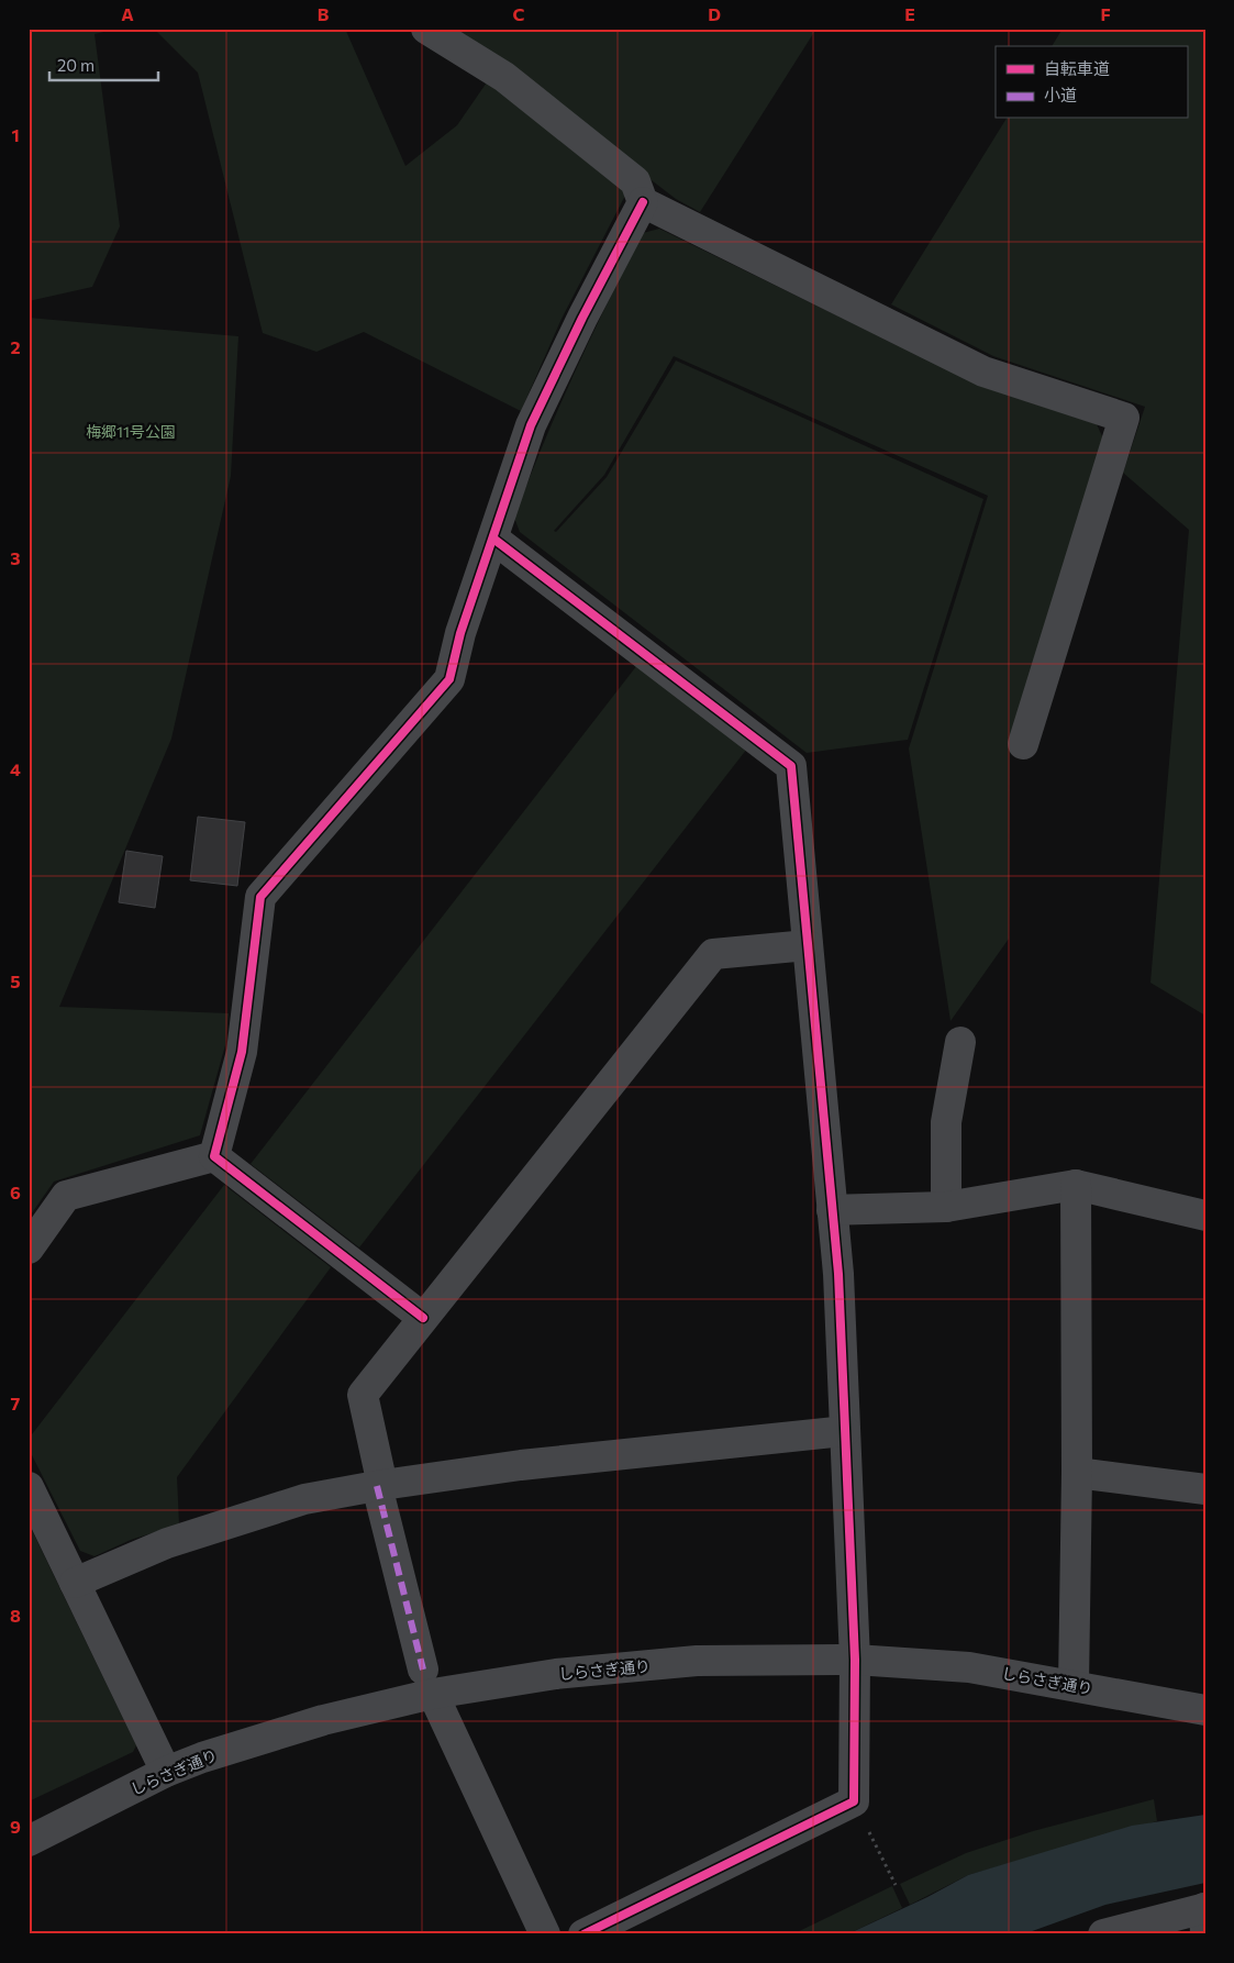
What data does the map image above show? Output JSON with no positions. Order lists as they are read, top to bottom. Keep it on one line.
{"streets":{"street":["しらさぎ通り"]},"parks":["梅郷11号公園"],"legend":["自転車道","小道"],"scale_bar":"20 m","grid":{"columns":["A","B","C","D","E","F"],"rows":["1","2","3","4","5","6","7","8","9"]}}
